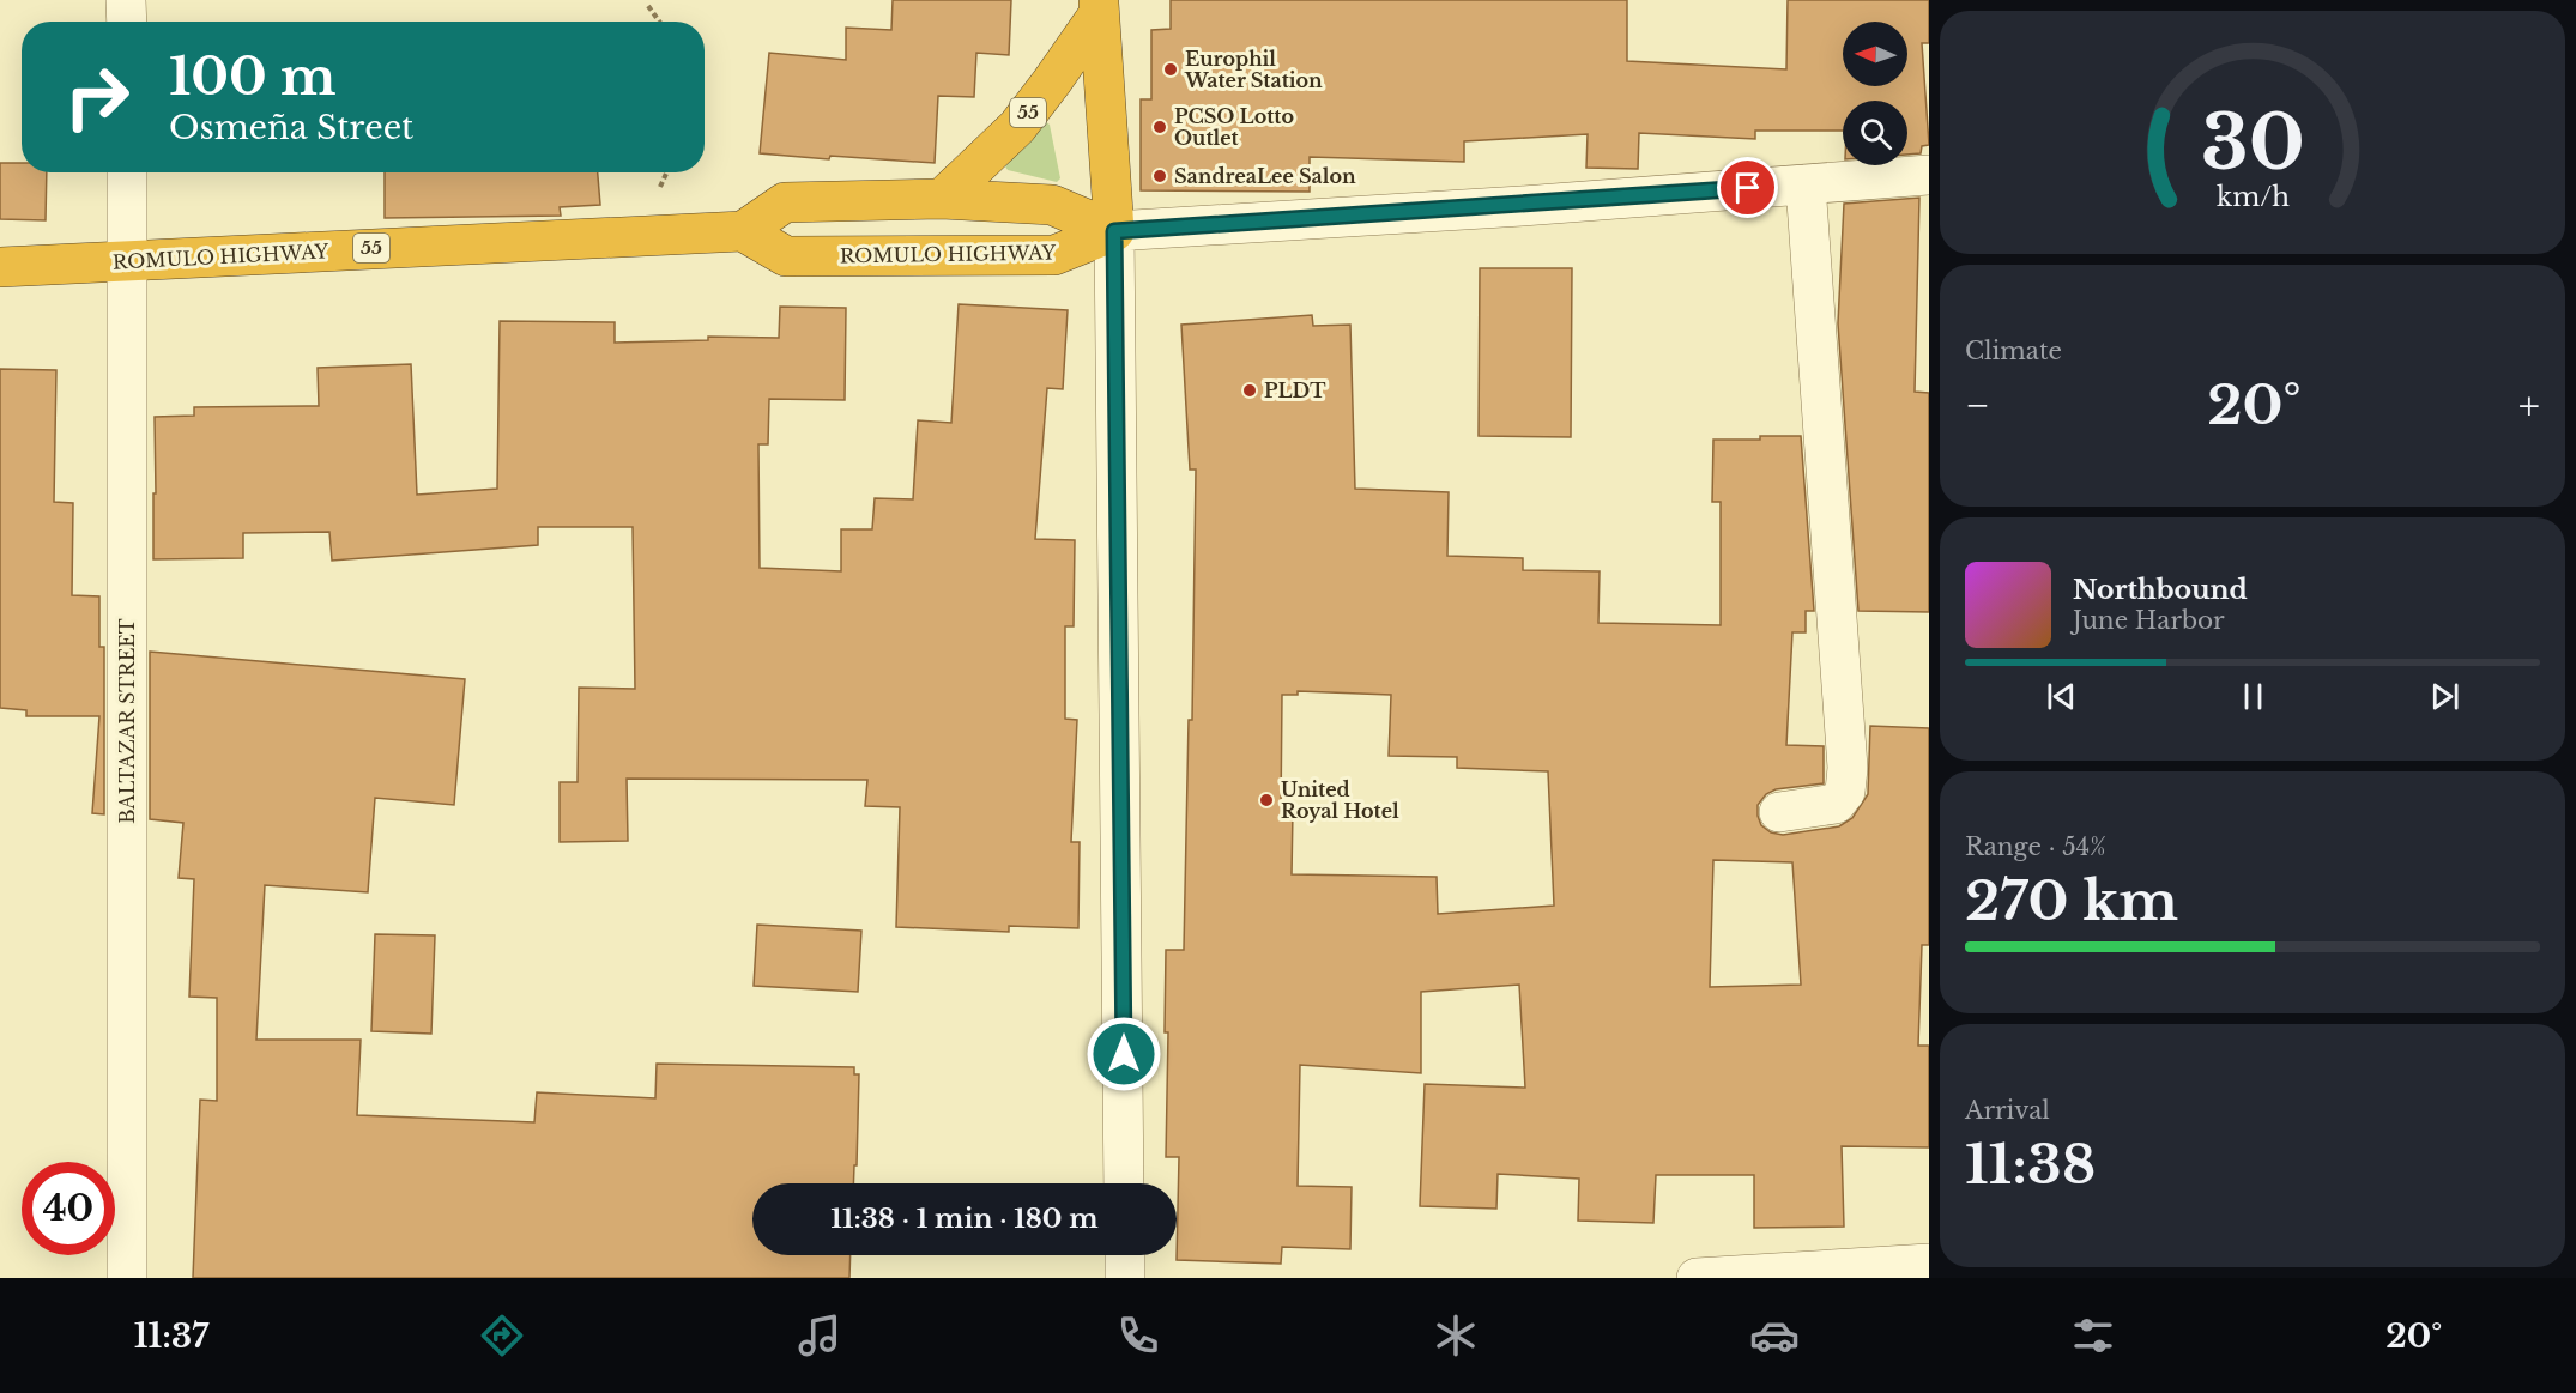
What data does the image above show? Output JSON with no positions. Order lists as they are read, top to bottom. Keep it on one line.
{"streets":{"highway":["55","ROMULO HIGHWAY"],"street":["BALTAZAR STREET"]},"crossings":[["55","ROMULO HIGHWAY"],["ROMULO HIGHWAY","BALTAZAR STREET"]],"places":["Europhil Water Station","PCSO Lotto Outlet","SandreaLee Salon","PLDT","United Royal Hotel"],"north":"left","page":{"turn":["100 m","Osmeña Street"],"tile":["Climate",["Range · 54%","270 km"],["Arrival","11:38"]],"heat":["−","20°","+"],"song":["Northbound","June Harbor"],"limit":"40","trip":"11:38 · 1 min · 180 m","tabs":["11:37","20°"],"gauge":["30","km/h"]}}
